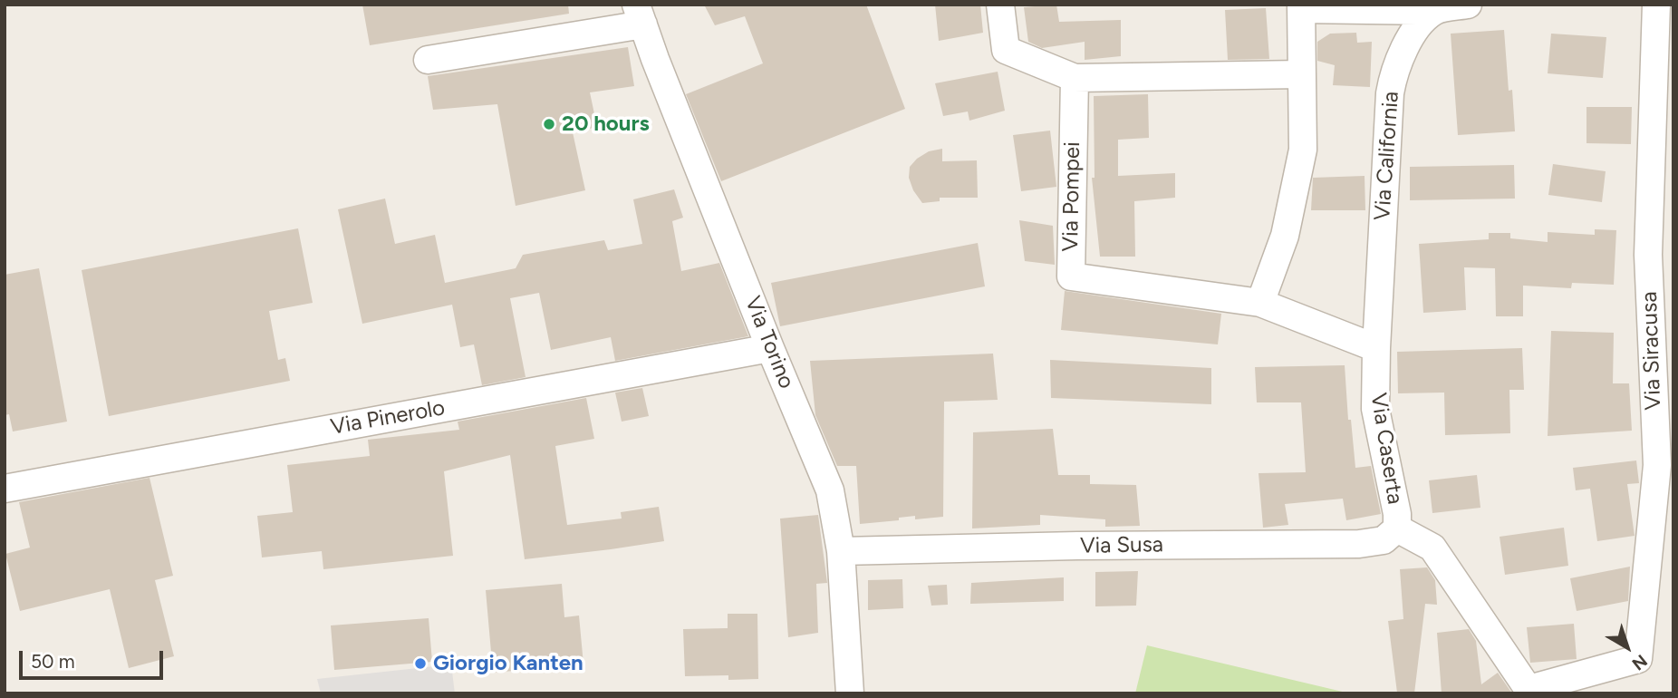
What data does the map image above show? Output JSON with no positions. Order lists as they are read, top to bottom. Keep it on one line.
{"streets":{"street":["Via California","Via Pompei","Via Torino","Via Siracusa","Via Pinerolo","Via Caserta","Via Susa"]},"crossings":[["Via California","Via Caserta"],["Via Torino","Via Pinerolo"],["Via Torino","Via Susa"],["Via Siracusa","Via Caserta"],["Via Caserta","Via Susa"]],"places":["20 hours","Giorgio Kanten"],"scale_bar":"50 m","north":"bottom right"}
